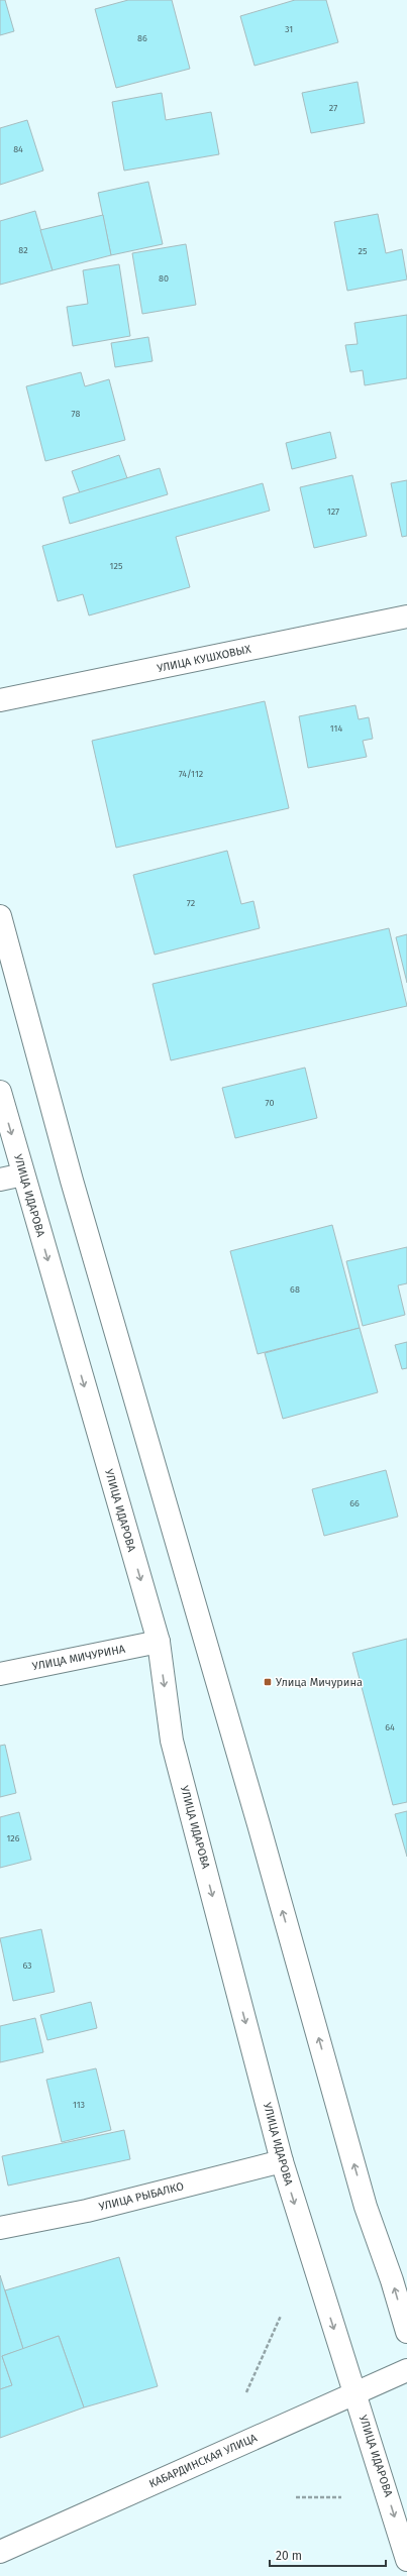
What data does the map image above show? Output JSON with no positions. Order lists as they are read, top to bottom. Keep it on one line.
{"streets":{"main road":["УЛИЦА КУШХОВЫХ","УЛИЦА ИДАРОВА","УЛИЦА МИЧУРИНА","УЛИЦА РЫБАЛКО","КАБАРДИНСКАЯ УЛИЦА"]},"crossings":[["УЛИЦА ИДАРОВА","УЛИЦА МИЧУРИНА"],["УЛИЦА ИДАРОВА","УЛИЦА РЫБАЛКО"],["УЛИЦА ИДАРОВА","КАБАРДИНСКАЯ УЛИЦА"]],"places":{"transit":["Улица Мичурина"]},"house_numbers":["31","86","27","84","82","25","80","78","127","125","114","74/112","72","70","68","66","64","126","63","113"],"scale_bar":"20 m"}
